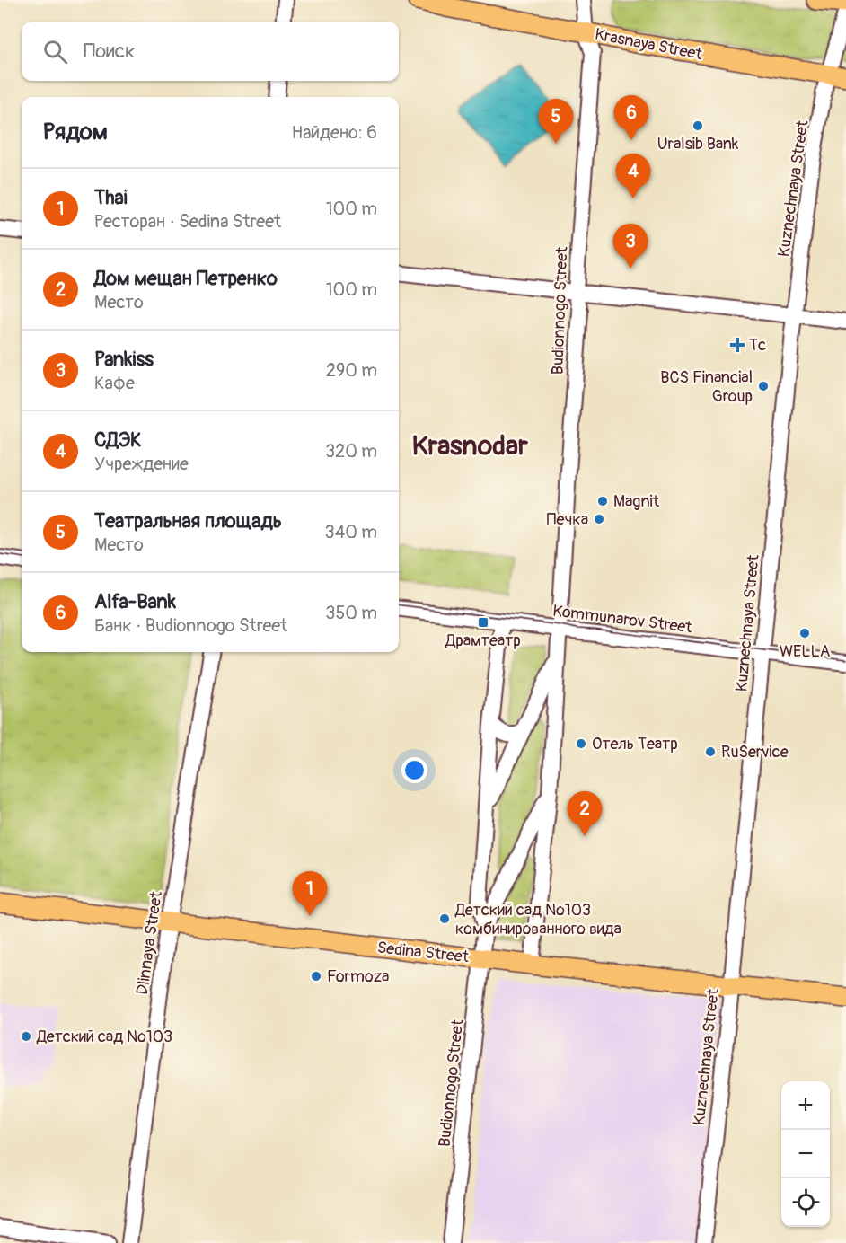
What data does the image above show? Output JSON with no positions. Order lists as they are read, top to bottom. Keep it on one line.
{"streets":{"main road":["Krasnaya Street","Sedina Street"],"street":["Kuznechnaya Street","Budionnogo Street","Kommunarov Street","Dlinnaya Street"]},"crossings":[["Krasnaya Street","Kuznechnaya Street"],["Krasnaya Street","Budionnogo Street"],["Kuznechnaya Street","Kommunarov Street"],["Kuznechnaya Street","Sedina Street"],["Budionnogo Street","Kommunarov Street"],["Budionnogo Street","Sedina Street"],["Dlinnaya Street","Sedina Street"]],"districts":["Krasnodar"],"places":{"other":["Uralsib Bank","BCS Financial Group","Magnit","Печка","WELLA","Отель Театр","RuService","Детский сад №103 комбинированного вида","Formoza","Детский сад №103"],"health":["Тс"],"transit":["Драмтеатр"]},"page":{"search":"Поиск","pins":["6","5","4","3","2","1"],"heading":["Рядом","Найдено: 6"],"list":[{"mark":"1","name":"Thai","note":"Ресторан · Sedina Street","value":"100 m"},{"mark":"2","name":"Дом мещан Петренко","note":"Место","value":"100 m"},{"mark":"3","name":"Pankiss","note":"Кафе","value":"290 m"},{"mark":"4","name":"СДЭК","note":"Учреждение","value":"320 m"},{"mark":"5","name":"Театральная площадь","note":"Место","value":"340 m"},{"mark":"6","name":"Alfa-Bank","note":"Банк · Budionnogo Street","value":"350 m"}],"map_buttons":["+","−"]}}
